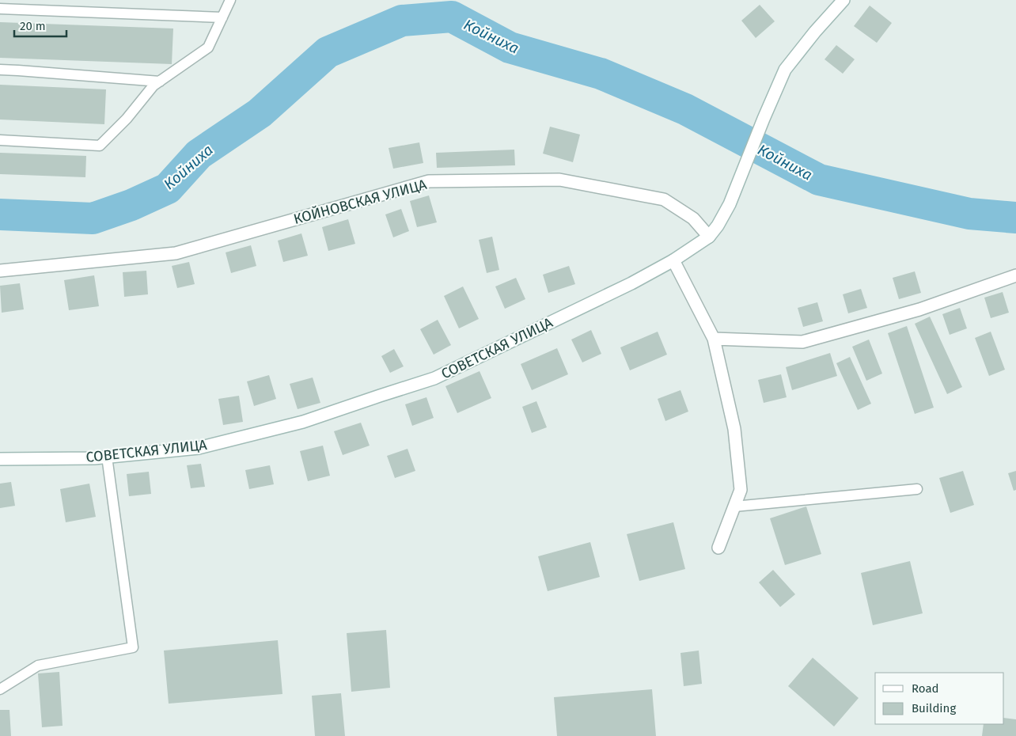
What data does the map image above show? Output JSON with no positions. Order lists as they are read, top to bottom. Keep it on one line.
{"streets":{"street":["КОЙНОВСКАЯ УЛИЦА","СОВЕТСКАЯ УЛИЦА"]},"crossings":[["КОЙНОВСКАЯ УЛИЦА","СОВЕТСКАЯ УЛИЦА"]],"water":["Койниха"],"legend":["Road","Building"],"scale_bar":"20 m"}
